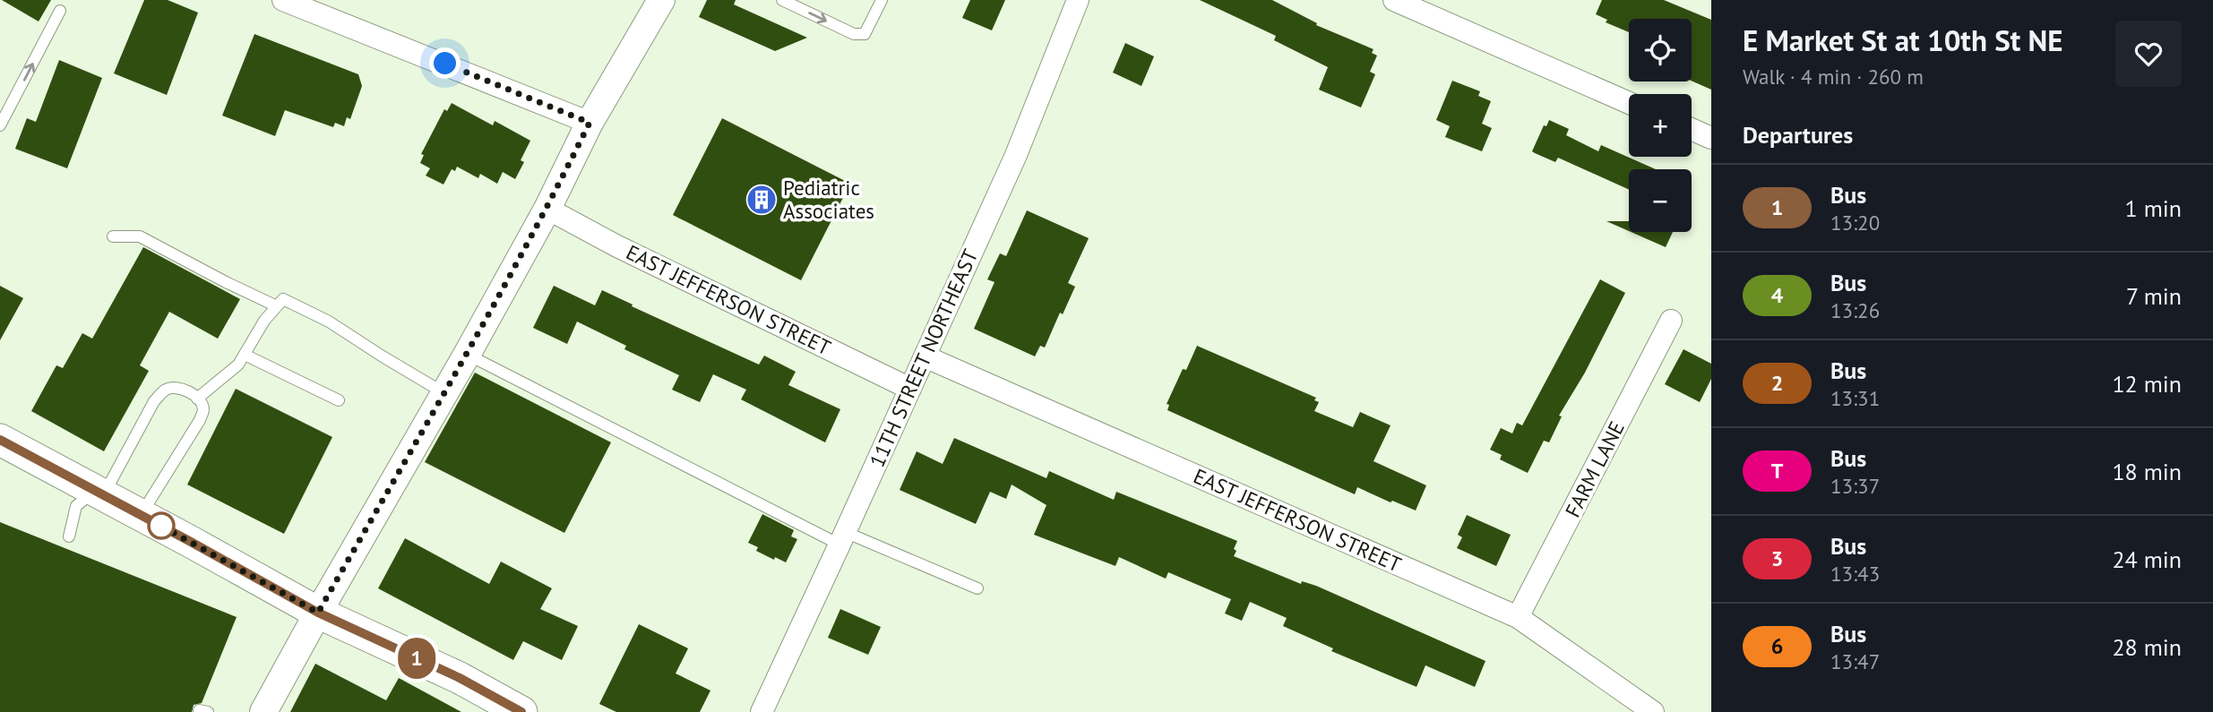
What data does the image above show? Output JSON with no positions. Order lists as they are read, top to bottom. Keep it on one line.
{"streets":{"street":["EAST JEFFERSON STREET","11TH STREET NORTHEAST","FARM LANE"]},"crossings":[["EAST JEFFERSON STREET","11TH STREET NORTHEAST"],["EAST JEFFERSON STREET","FARM LANE"]],"places":{"building":["Pediatric Associates"]},"lines":["bus line 1"],"page":{"on_map":"1","heading":[["E Market St at 10th St NE","Walk · 4 min · 260 m"],"Departures"],"map_buttons":["+","−"],"list":[{"mark":"1","name":"Bus","note":"13:20","value":"1 min"},{"mark":"4","name":"Bus","note":"13:26","value":"7 min"},{"mark":"2","name":"Bus","note":"13:31","value":"12 min"},{"mark":"T","name":"Bus","note":"13:37","value":"18 min"},{"mark":"3","name":"Bus","note":"13:43","value":"24 min"},{"mark":"6","name":"Bus","note":"13:47","value":"28 min"}]}}
